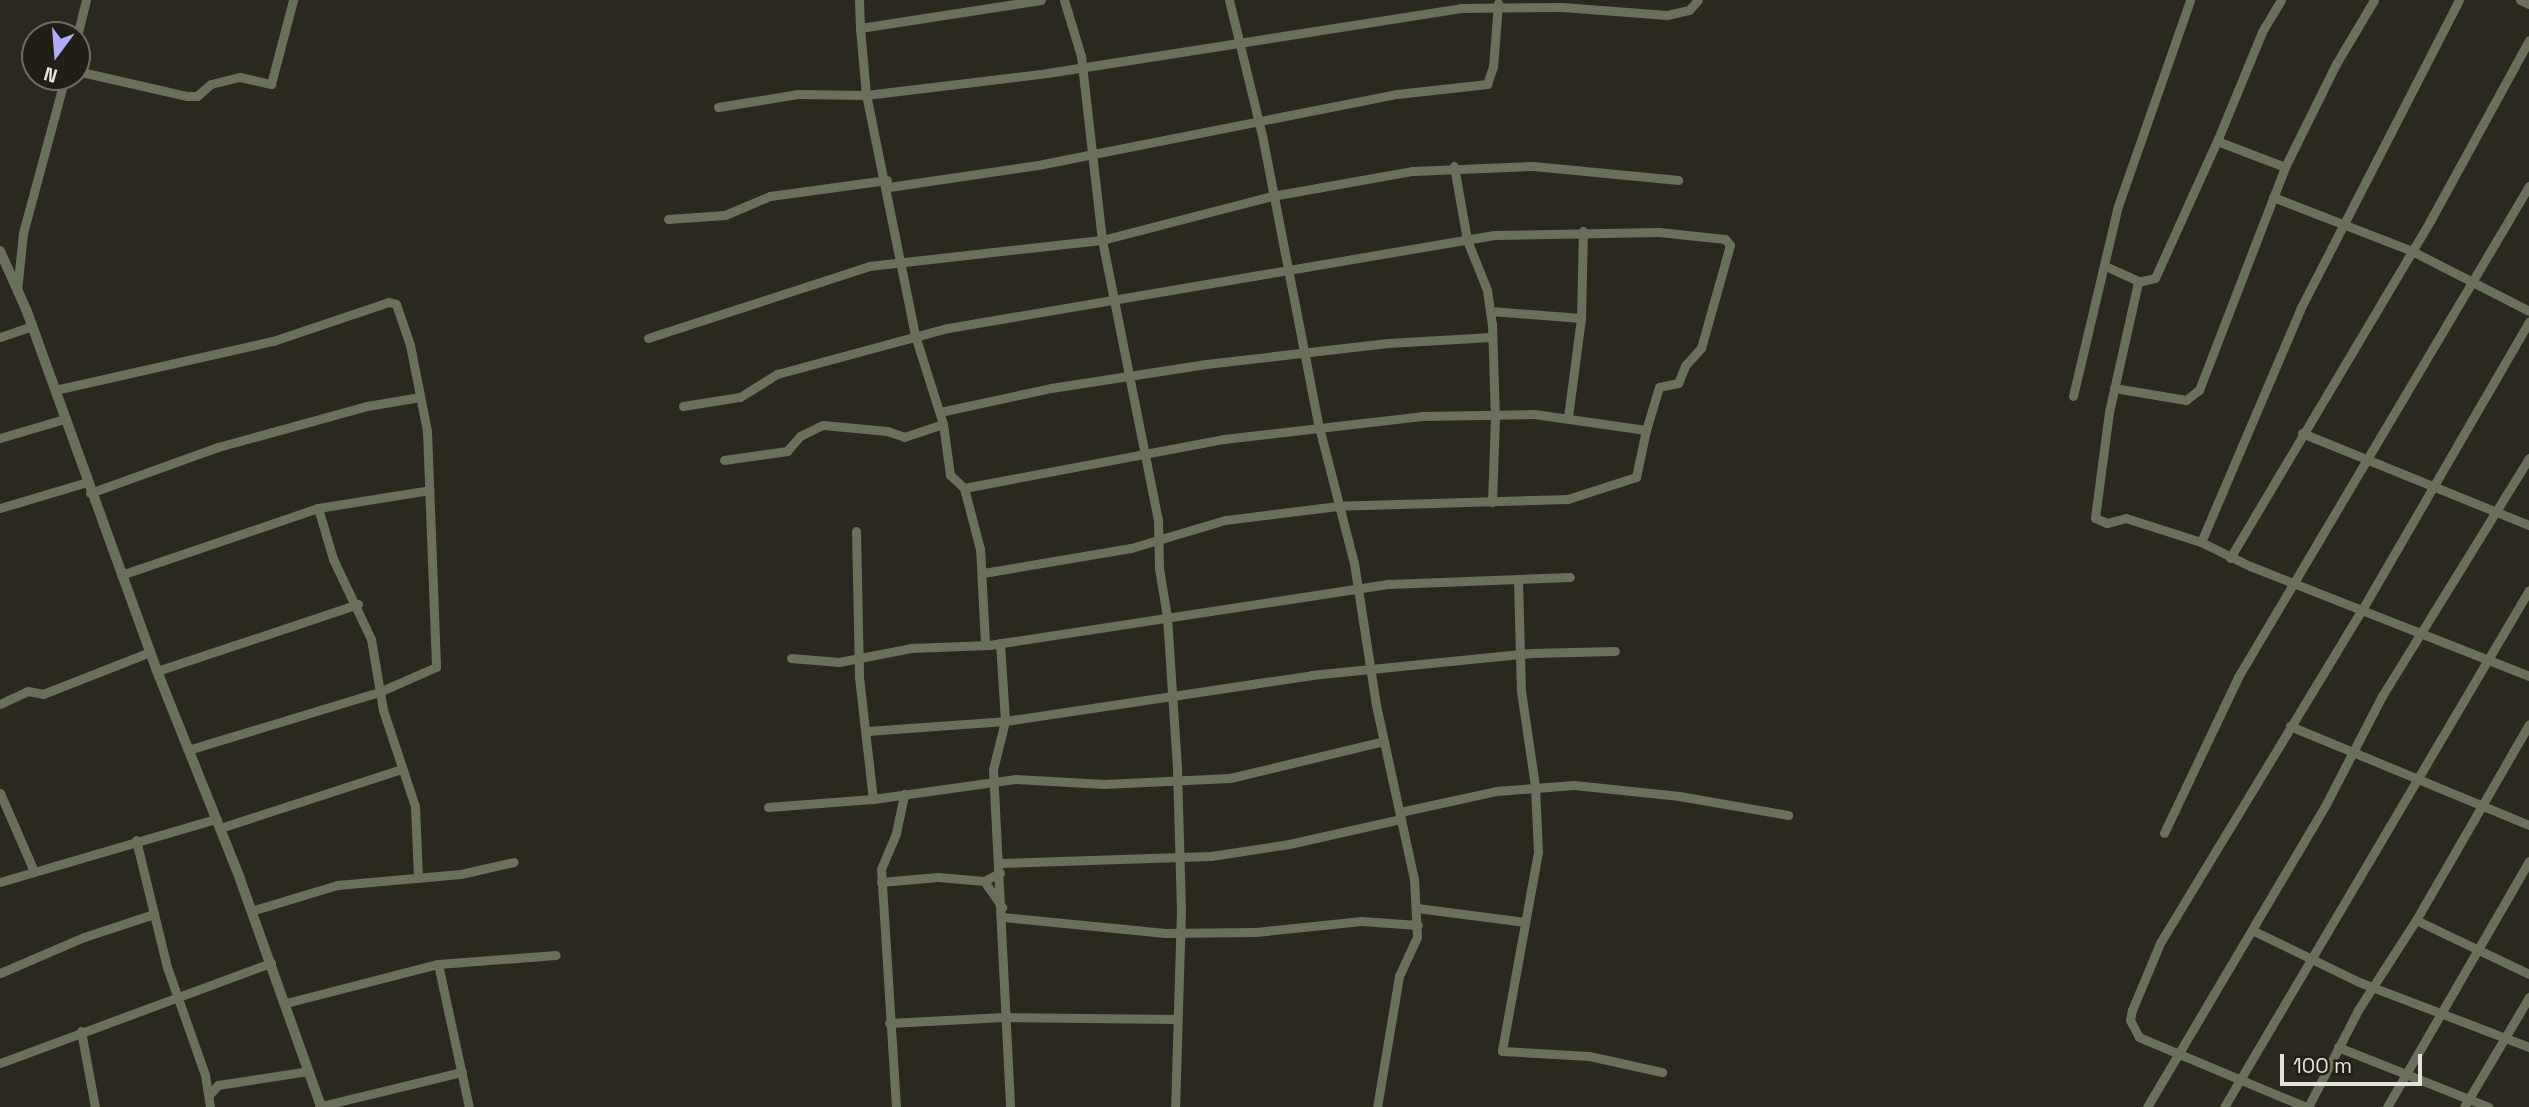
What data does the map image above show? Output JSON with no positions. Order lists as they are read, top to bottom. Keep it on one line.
{"scale_bar":"100 m","north":"bottom"}
